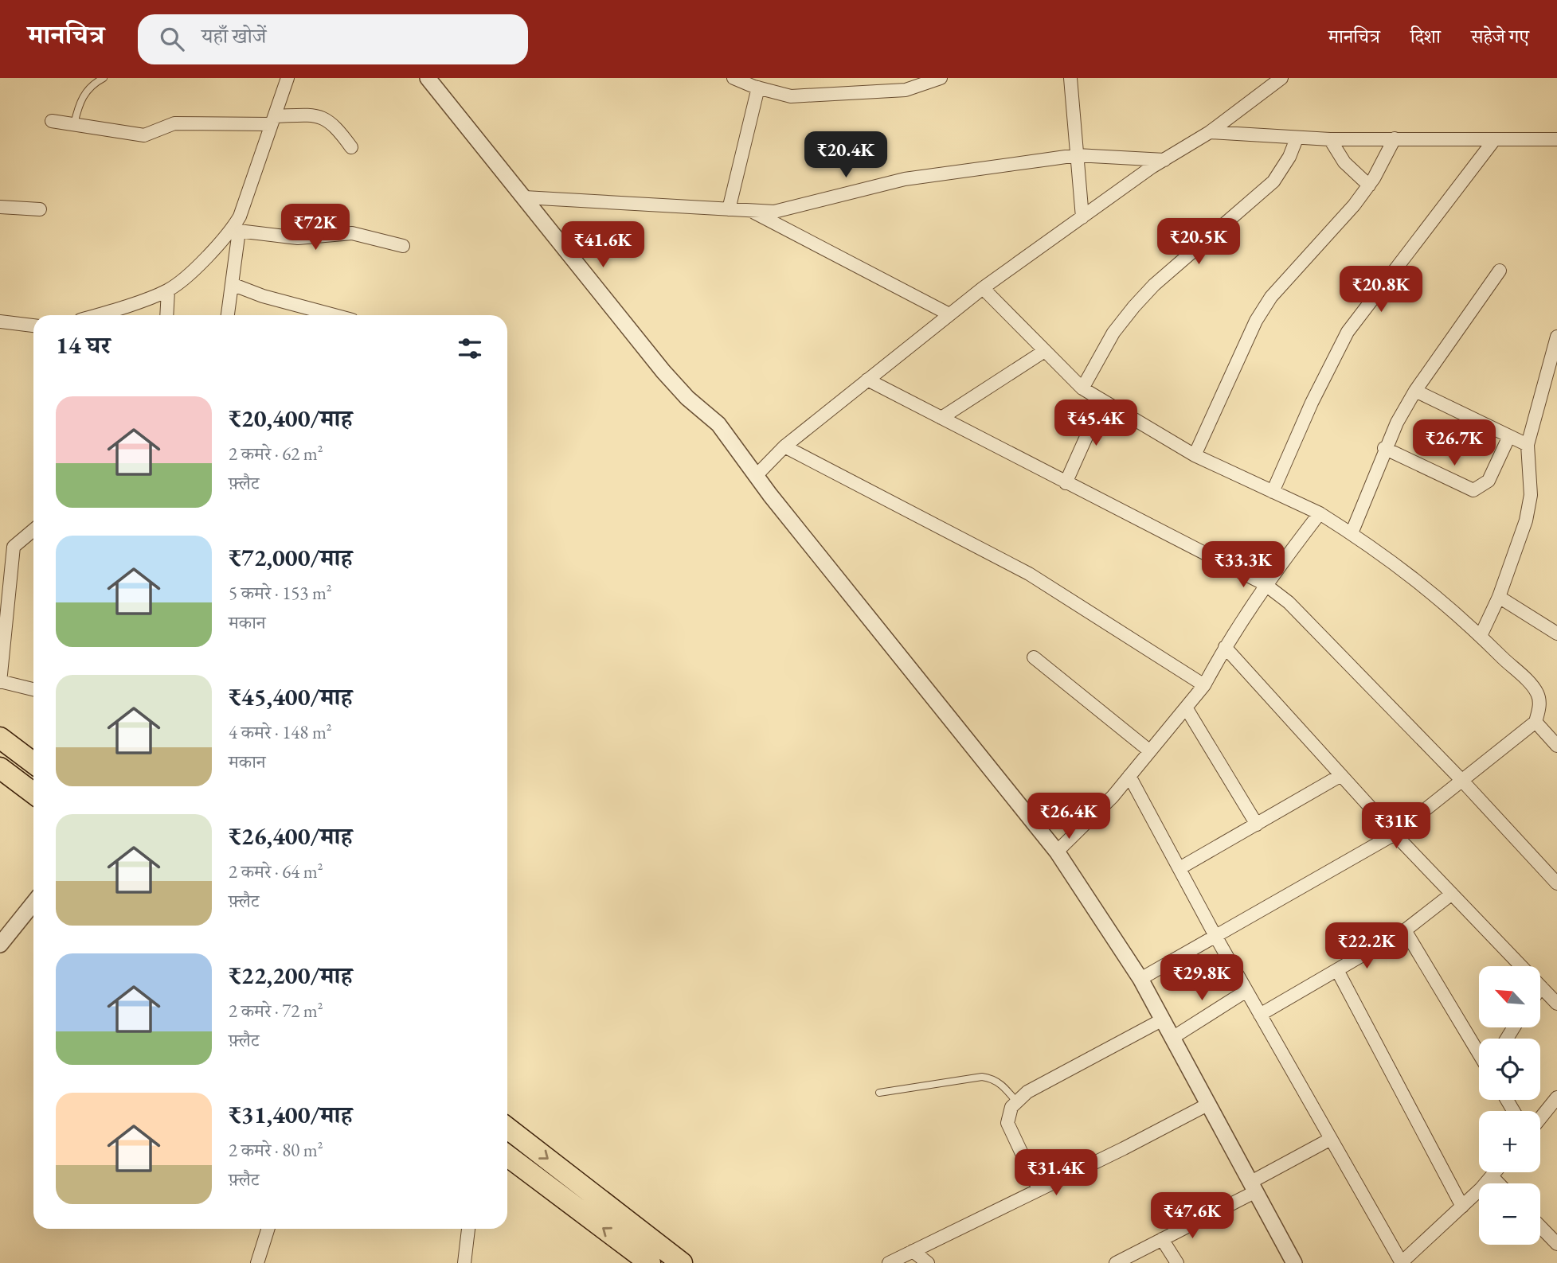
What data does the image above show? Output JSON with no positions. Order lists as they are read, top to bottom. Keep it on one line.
{"north":"top left","page":{"header":"मानचित्र","search":"यहाँ खोजें","nav":["मानचित्र","दिशा","सहेजे गए"],"price":["₹20.4K","₹72K","₹20.5K","₹41.6K","₹20.8K","₹45.4K","₹26.7K","₹33.3K","₹26.4K","₹31K","₹22.2K","₹29.8K","₹31.4K","₹47.6K"],"heading":"14 घर","list":[{"name":"₹20,400/माह","note":"2 कमरे · 62 m² · फ़्लैट"},{"name":"₹72,000/माह","note":"5 कमरे · 153 m² · मकान"},{"name":"₹45,400/माह","note":"4 कमरे · 148 m² · मकान"},{"name":"₹26,400/माह","note":"2 कमरे · 64 m² · फ़्लैट"},{"name":"₹22,200/माह","note":"2 कमरे · 72 m² · फ़्लैट"},{"name":"₹31,400/माह","note":"2 कमरे · 80 m² · फ़्लैट"}],"map_buttons":["+","−"]}}
